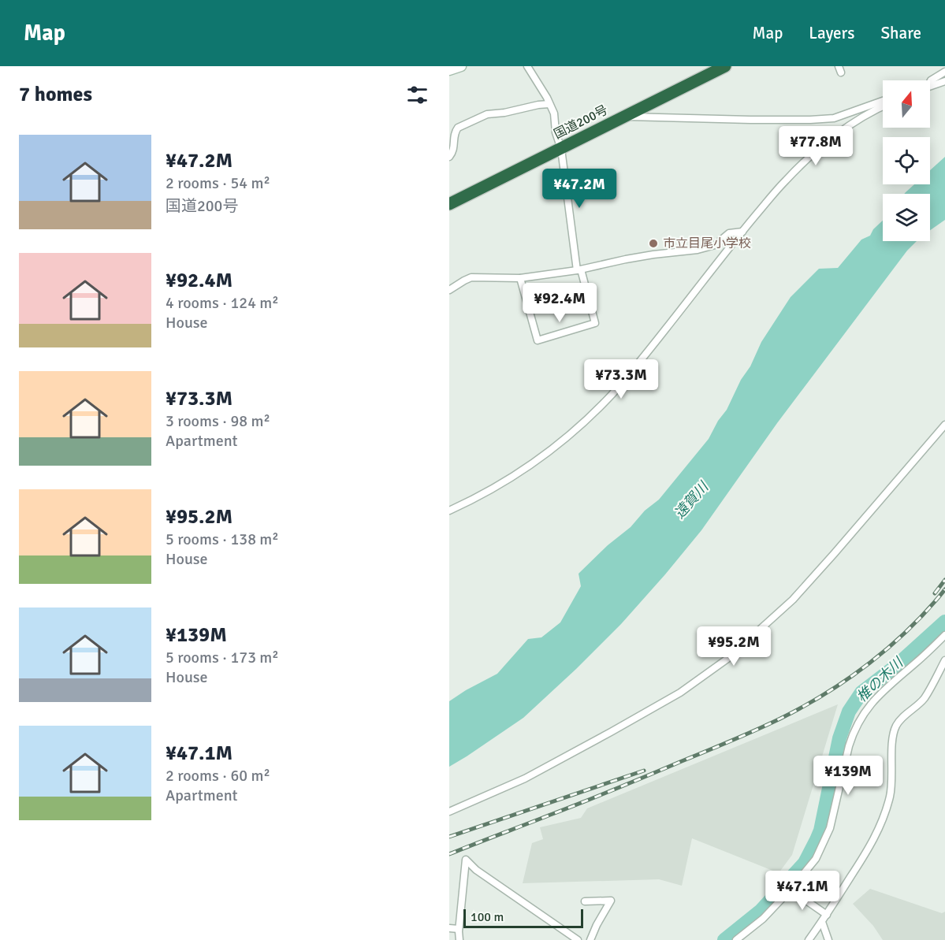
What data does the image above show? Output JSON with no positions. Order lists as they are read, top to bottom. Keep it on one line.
{"streets":{"highway":["国道200号"]},"water":["遠賀川","椎の木川"],"places":["市立目尾小学校"],"scale_bar":"100 m","north":"top","page":{"header":"Map","nav":["Map","Layers","Share"],"heading":"7 homes","list":[{"name":"¥47.2M","note":"2 rooms · 54 m² · 国道200号"},{"name":"¥92.4M","note":"4 rooms · 124 m² · House"},{"name":"¥73.3M","note":"3 rooms · 98 m² · Apartment"},{"name":"¥95.2M","note":"5 rooms · 138 m² · House"},{"name":"¥139M","note":"5 rooms · 173 m² · House"},{"name":"¥47.1M","note":"2 rooms · 60 m² · Apartment"}],"price":["¥77.8M","¥47.2M","¥92.4M","¥73.3M","¥95.2M","¥139M","¥47.1M"],"scale":"100 m"}}
